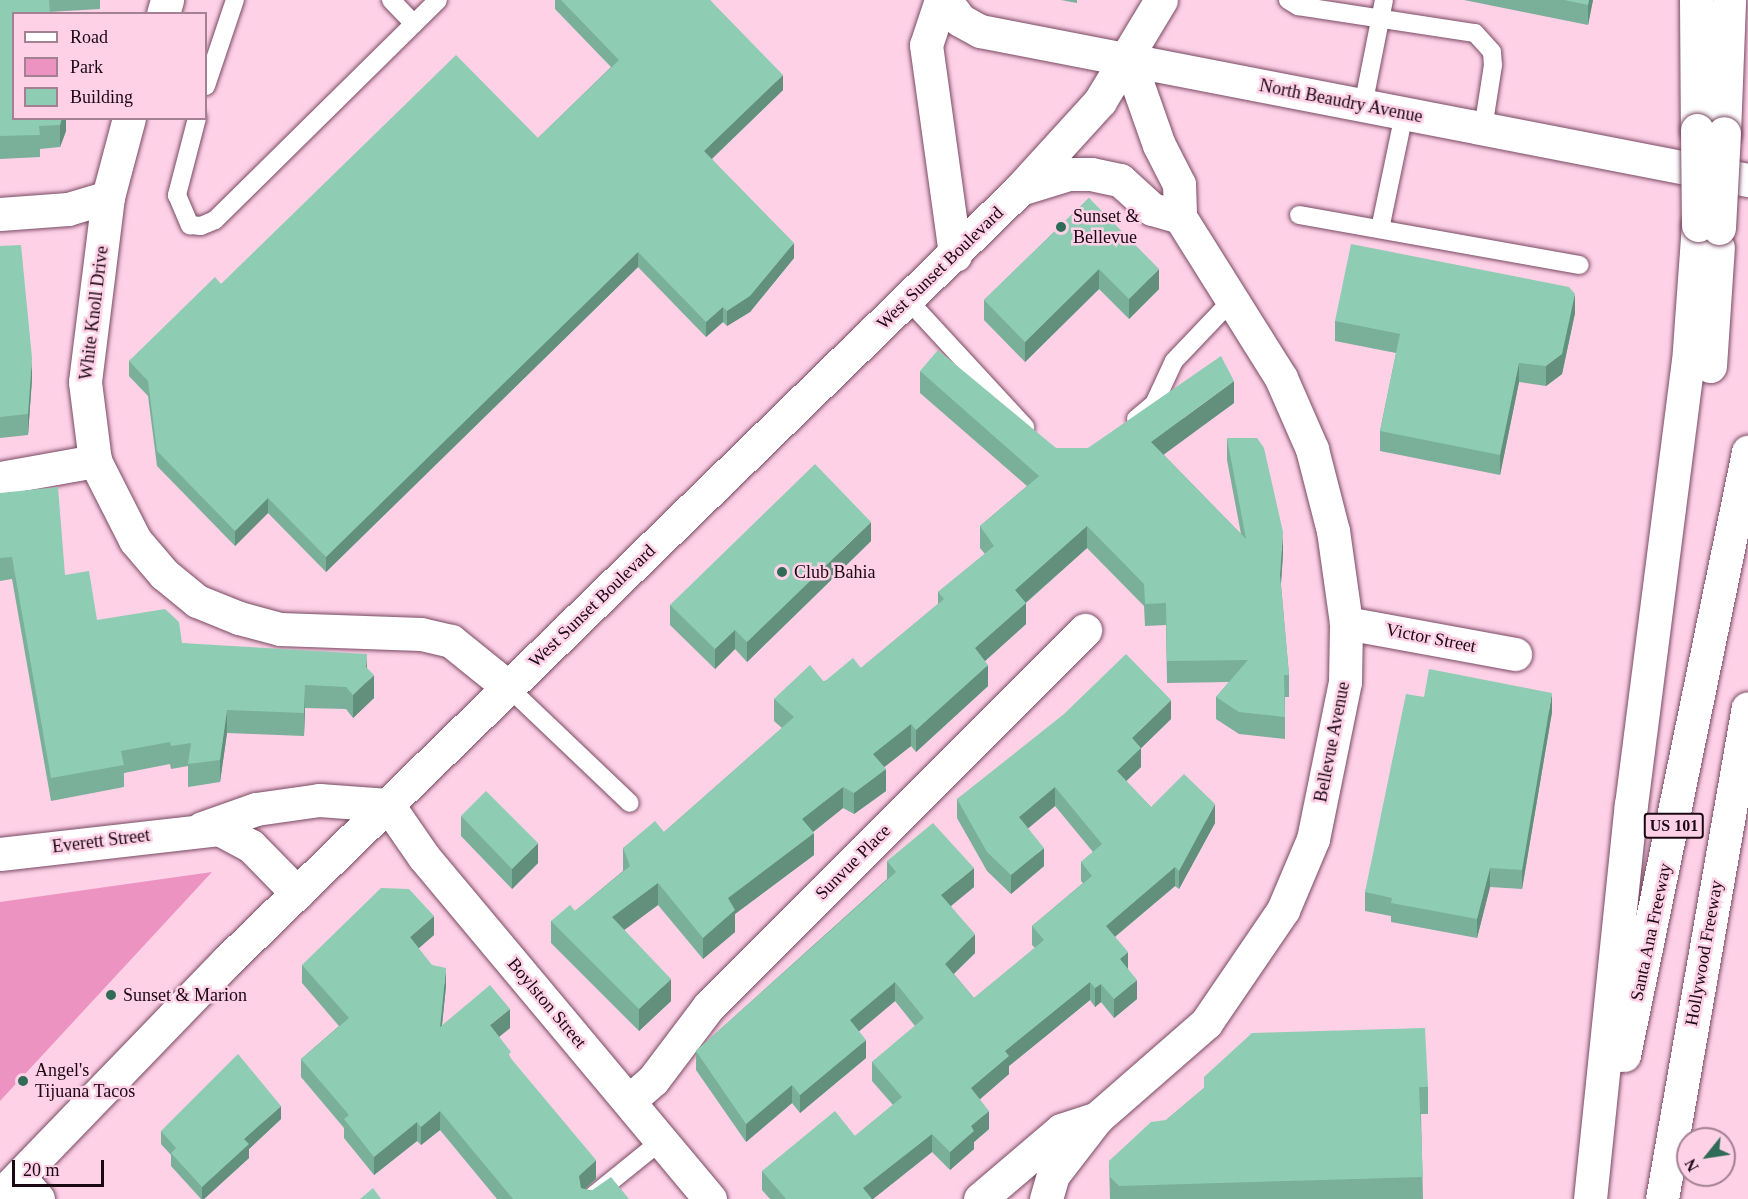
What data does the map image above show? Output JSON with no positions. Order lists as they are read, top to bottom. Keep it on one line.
{"streets":{"main road":["North Beaudry Avenue","West Sunset Boulevard","White Knoll Drive","Victor Street","Bellevue Avenue","US 101","Everett Street","Sunvue Place","Santa Ana Freeway","Hollywood Freeway","Boylston Street"]},"crossings":[["North Beaudry Avenue","West Sunset Boulevard"],["West Sunset Boulevard","White Knoll Drive"],["West Sunset Boulevard","Everett Street"],["West Sunset Boulevard","Boylston Street"],["Victor Street","Bellevue Avenue"],["Everett Street","Boylston Street"],["Sunvue Place","Boylston Street"]],"places":["Sunset & Bellevue","Club Bahia","Sunset & Marion","Angel's Tijuana Tacos"],"legend":["Road","Park","Building"],"scale_bar":"20 m","north":"bottom left"}
